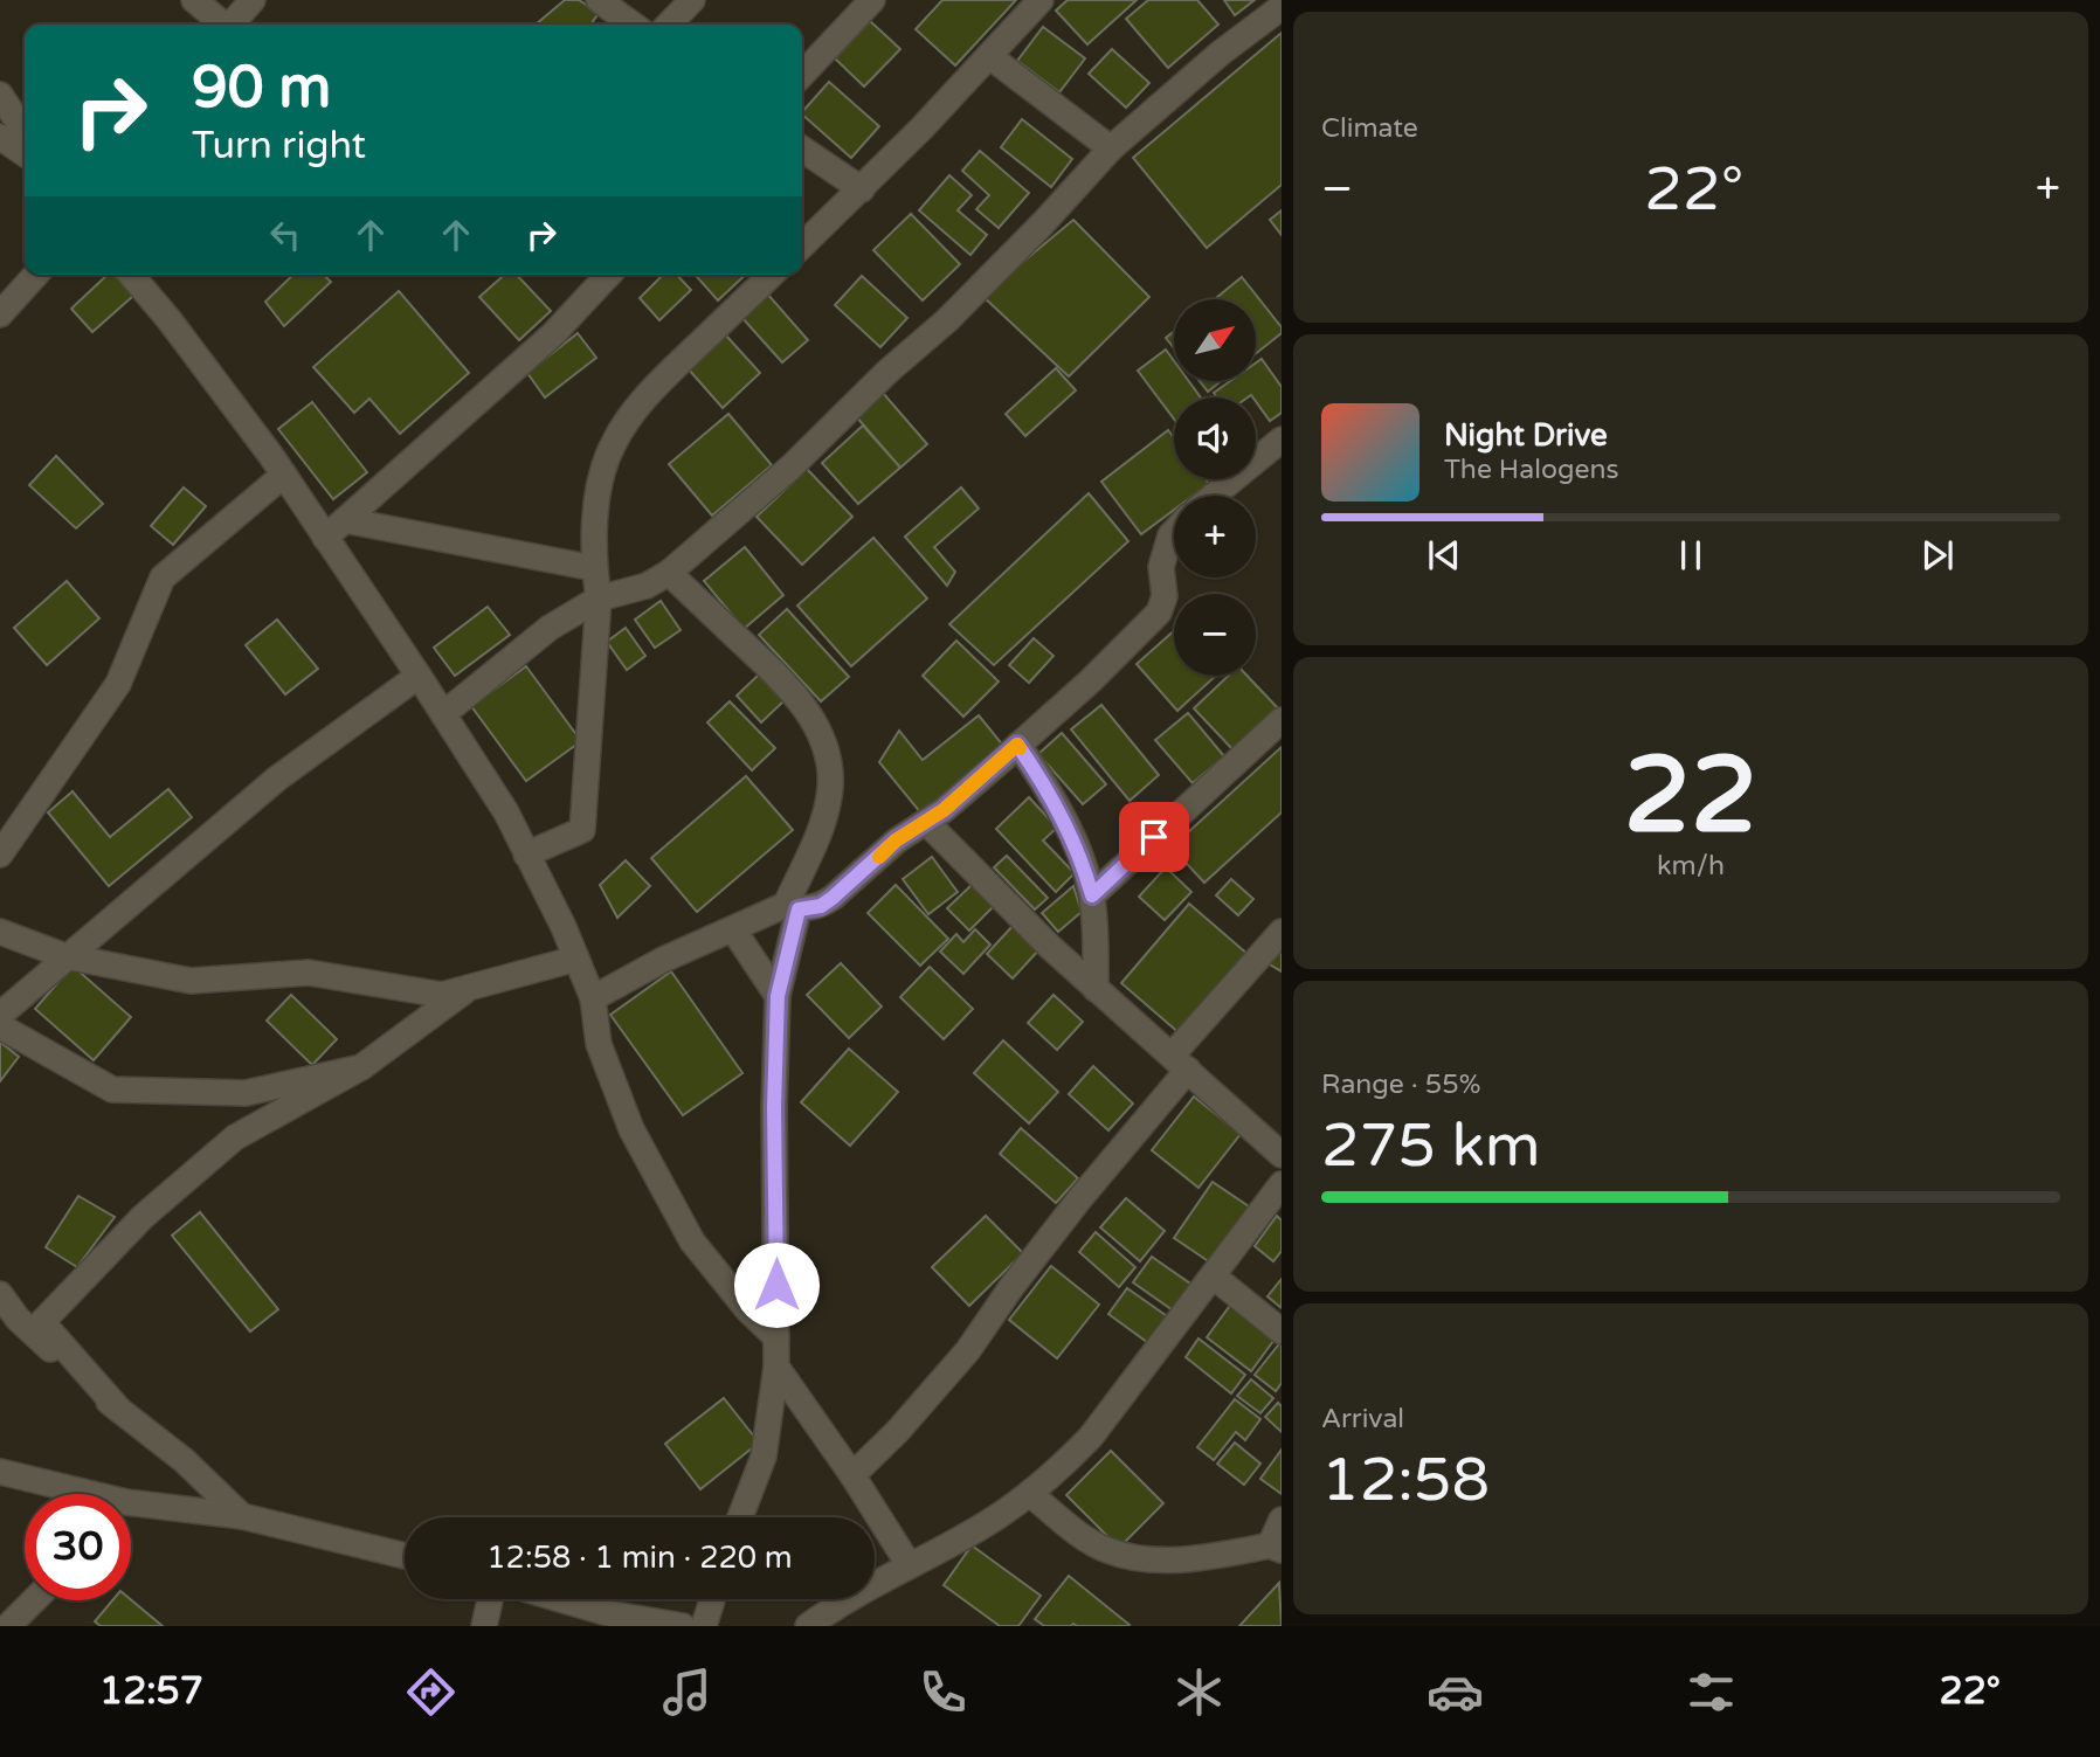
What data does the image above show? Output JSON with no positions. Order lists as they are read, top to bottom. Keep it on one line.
{"north":"top right","page":{"tile":["Climate",["22","km/h"],["Range · 55%","275 km"],["Arrival","12:58"]],"turn":["90 m","Turn right"],"heat":["−","22°","+"],"map_buttons":["+","−"],"song":["Night Drive","The Halogens"],"limit":"30","trip":"12:58 · 1 min · 220 m","tabs":["12:57","22°"]}}
